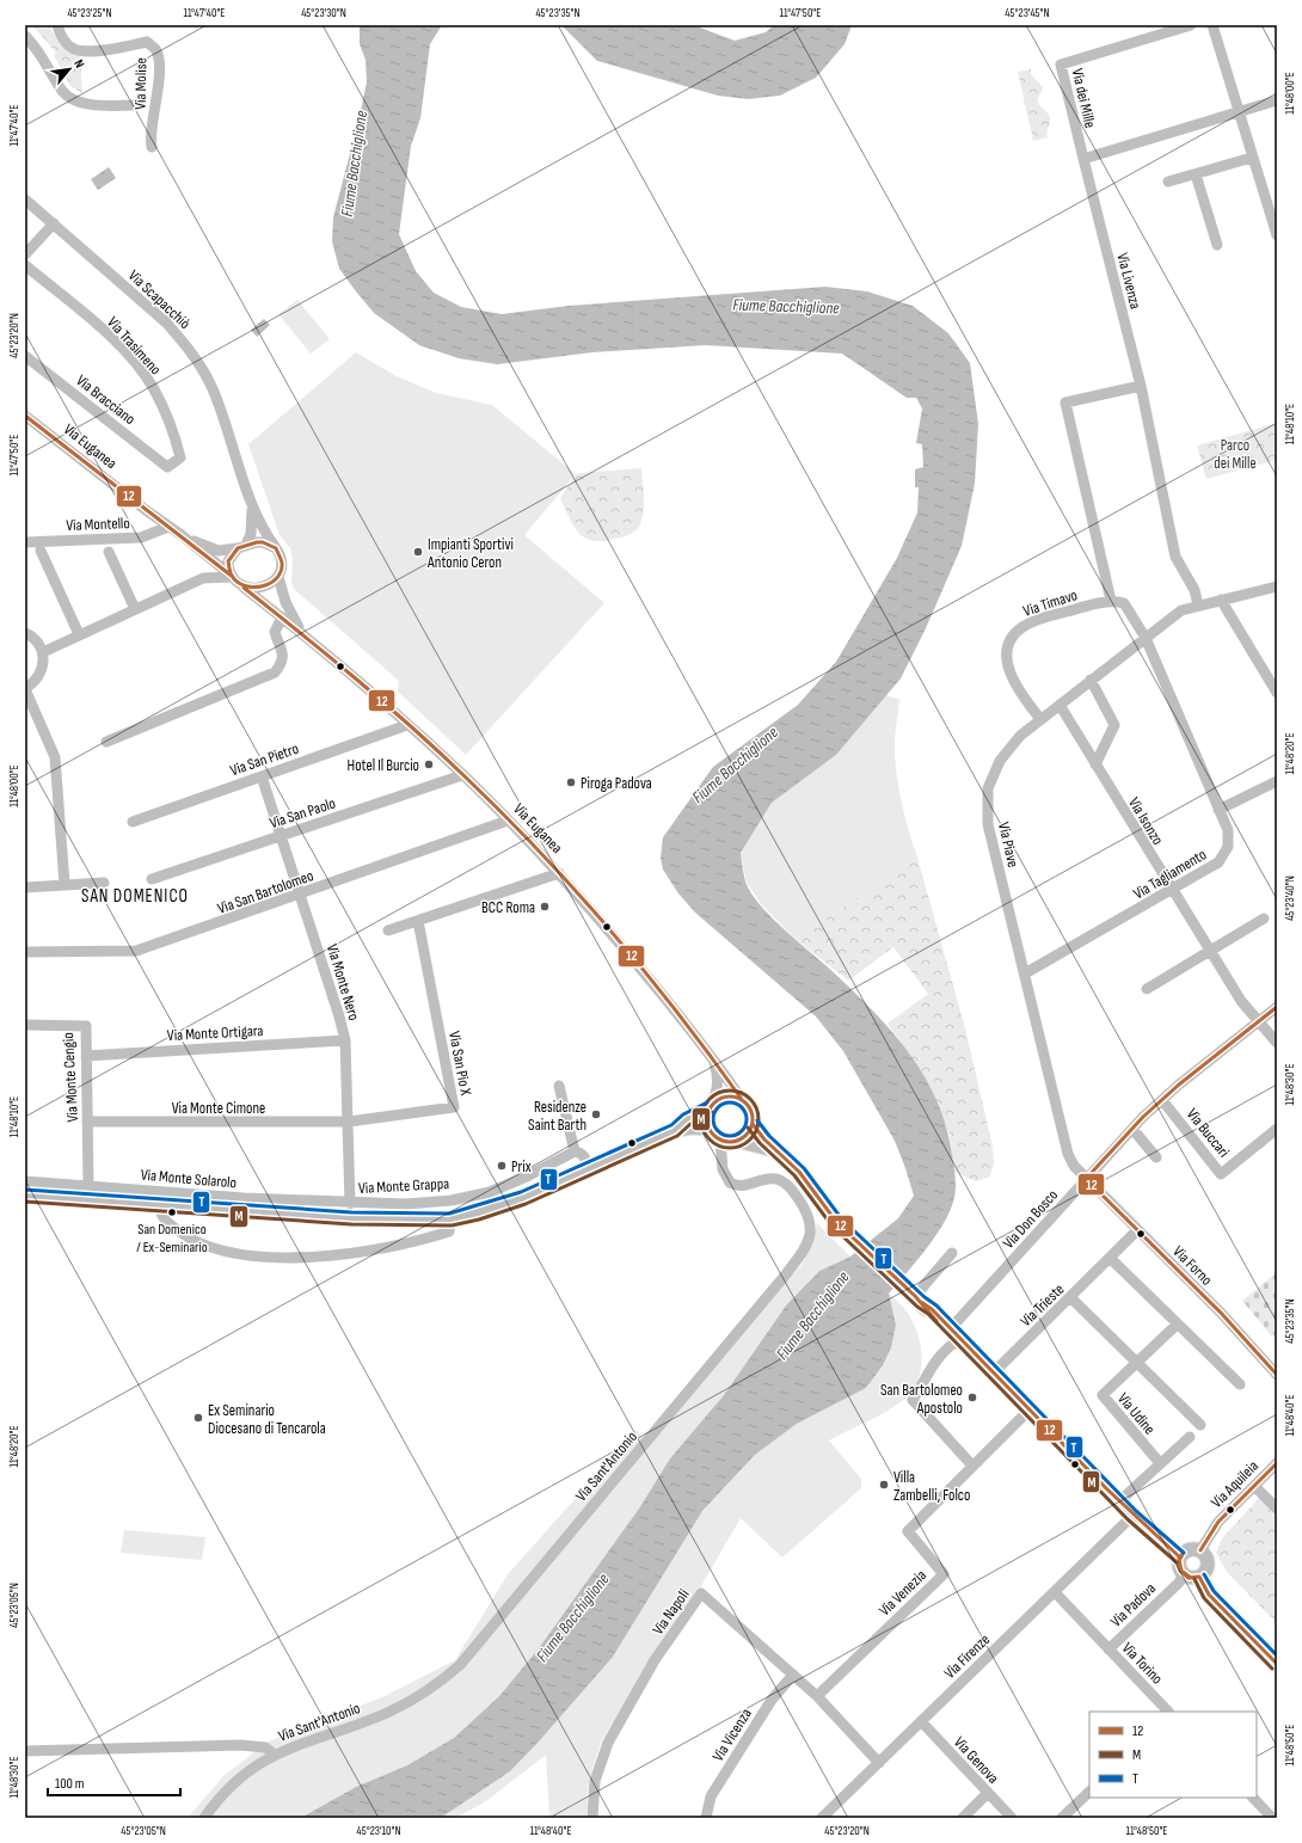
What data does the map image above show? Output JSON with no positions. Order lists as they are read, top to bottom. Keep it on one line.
{"streets":{"main road":["Via Euganea","Via Monte Grappa"],"street":["Via Molise","Via dei Mille","Via Livenza","Via Scapacchiò","Via Trasimeno","Via Bracciano","Via Montello","Via Timavo","Via San Pietro","Via San Paolo","Via Isonzo","Via Piave","Via Tagliamento","Via San Bartolomeo","Via Monte Nero","Via Monte Ortigara","Via San Pio X","Via Monte Cengio","Via Monte Cimone","Via Buccari","Via Monte Solarolo","Via Don Bosco","Via Forno","Via Trieste","Via Udine","Via Sant'Antonio","Via Aquileia","Via Venezia","Via Padova","Via Napoli","Via Firenze","Via Torino","Via Vicenza","Via Genova"]},"crossings":[["Via dei Mille","Via Livenza"],["Via Livenza","Via Piave"],["Via Scapacchiò","Via Euganea"],["Via Trasimeno","Via Bracciano"],["Via Euganea","Via Montello"],["Via Euganea","Via San Pietro"],["Via Euganea","Via San Paolo"],["Via Euganea","Via San Bartolomeo"],["Via Euganea","Via Monte Grappa"],["Via Euganea","Via Sant'Antonio"],["Via Timavo","Via Piave"],["Via San Pietro","Via Monte Nero"],["Via San Paolo","Via Monte Nero"],["Via Isonzo","Via Piave"],["Via Isonzo","Via Tagliamento"],["Via Isonzo","Via Don Bosco"],["Via Piave","Via Tagliamento"],["Via Piave","Via Don Bosco"],["Via Piave","Via Forno"],["Via San Bartolomeo","Via Monte Nero"],["Via Monte Nero","Via Monte Ortigara"],["Via Monte Nero","Via San Pio X"],["Via Monte Nero","Via Monte Cimone"],["Via Monte Nero","Via Monte Solarolo"],["Via Monte Nero","Via Monte Grappa"],["Via Monte Ortigara","Via Monte Cengio"],["Via San Pio X","Via Monte Cimone"],["Via Monte Cengio","Via Monte Cimone"],["Via Monte Cengio","Via Monte Solarolo"],["Via Buccari","Via Don Bosco"],["Via Monte Solarolo","Via Monte Grappa"],["Via Monte Grappa","Via Sant'Antonio"],["Via Don Bosco","Via Forno"],["Via Forno","Via Trieste"],["Via Aquileia","Via Padova"],["Via Venezia","Via Napoli"],["Via Padova","Via Torino"],["Via Napoli","Via Firenze"],["Via Napoli","Via Vicenza"],["Via Firenze","Via Torino"],["Via Firenze","Via Genova"]],"districts":["SAN DOMENICO"],"water":["Fiume Bacchiglione"],"parks":["Parco dei Mille"],"places":["Impianti Sportivi Antonio Ceron","Hotel Il Burcio","Piroga Padova","BCC Roma","Residenze Saint Barth","Prix","San Domenico / Ex-Seminario","San Bartolomeo Apostolo","Ex Seminario Diocesano di Tencarola","Villa Zambelli, Folco"],"lines":["transit line 12","transit line M","transit line T"],"legend":["12","M","T"],"scale_bar":"100 m","north":"top right","coordinates":["45°23'25\"N","11°47'40\"E","45°23'30\"N","45°23'35\"N","11°47'50\"E","45°23'45\"N","11°48'00\"E","45°23'20\"N","11°48'10\"E","11°48'20\"E","45°23'40\"N","11°48'30\"E","11°48'40\"E","45°23'05\"N","11°48'50\"E","45°23'10\"N"]}
